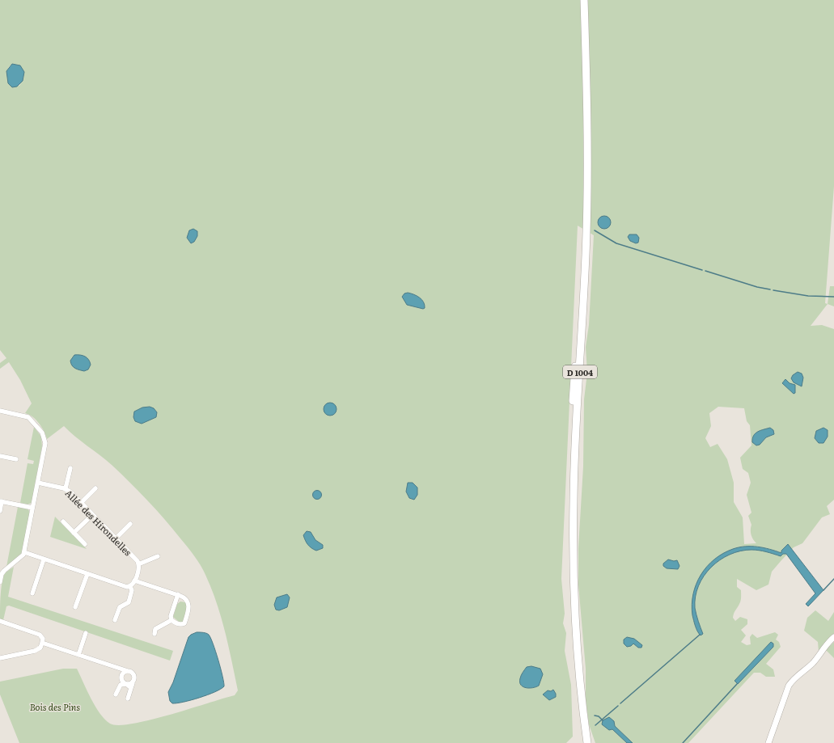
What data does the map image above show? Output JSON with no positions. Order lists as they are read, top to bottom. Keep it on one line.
{"streets":{"highway":["D 1004"],"street":["Allée des Hirondelles"]},"parks":["Bois des Pins"]}
